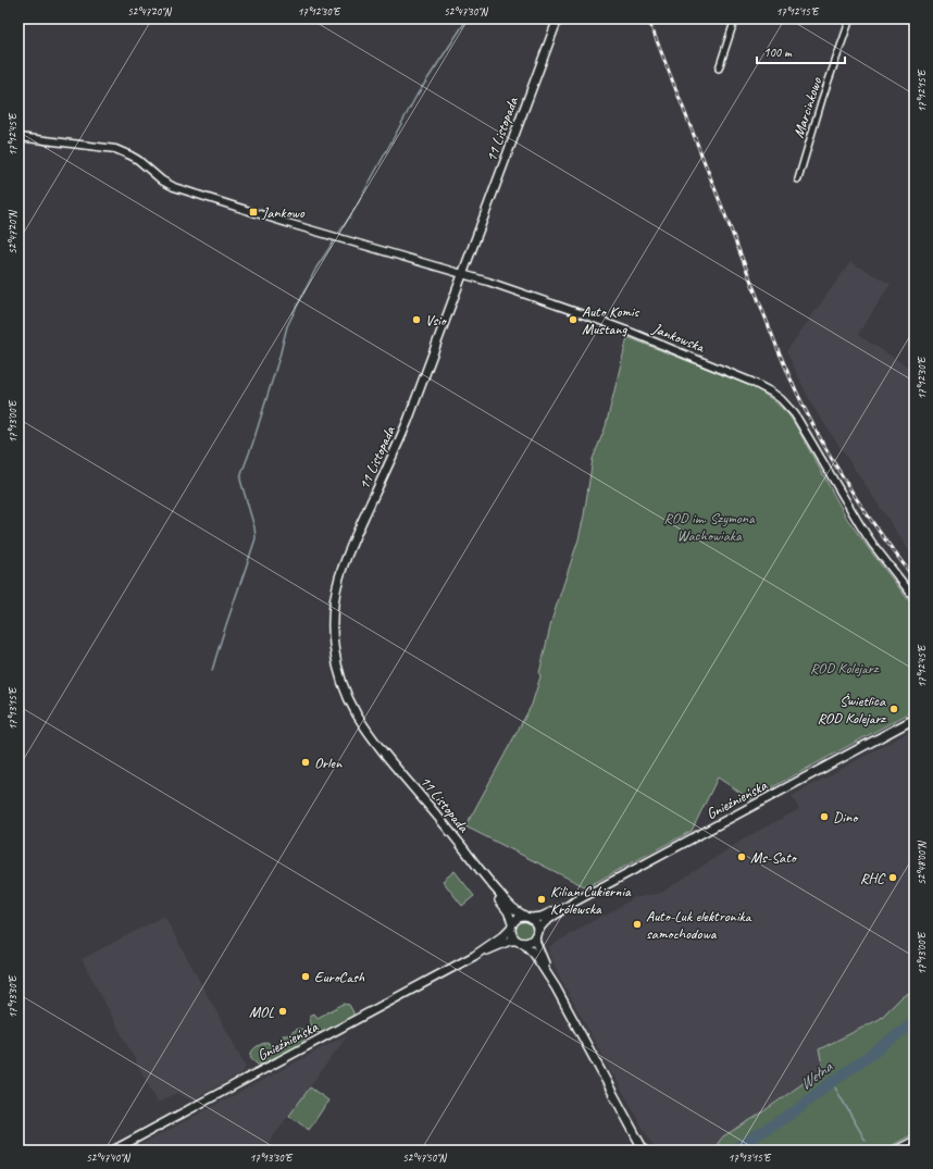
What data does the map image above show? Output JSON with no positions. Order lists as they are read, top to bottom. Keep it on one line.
{"streets":{"main road":["11 Listopada","Gnieźnieńska"],"street":["Marcinkowo","Jankowska"]},"crossings":[["11 Listopada","Jankowska"],["11 Listopada","Gnieźnieńska"]],"water":["Wełna"],"parks":["ROD im. Szymona Wachowiaka","ROD Kolejarz"],"places":{"transit":["Jankowo"],"other":["Vsio","Auto Komis Mustang","Świetlica ROD Kolejarz","Orlen","Dino","Ms-Sato","RHC","Kilian Cukiernia Królewska","Auto-Luk elektronika samochodowa","EuroCash","MOL"]},"scale_bar":"100 m","coordinates":["52°47'20\"N","17°12'30\"E","52°47'30\"N","17°12'15\"E","17°12'45\"E","17°13'00\"E","17°13'15\"E","52°48'00\"N","17°13'30\"E","52°47'40\"N","52°47'50\"N"]}
